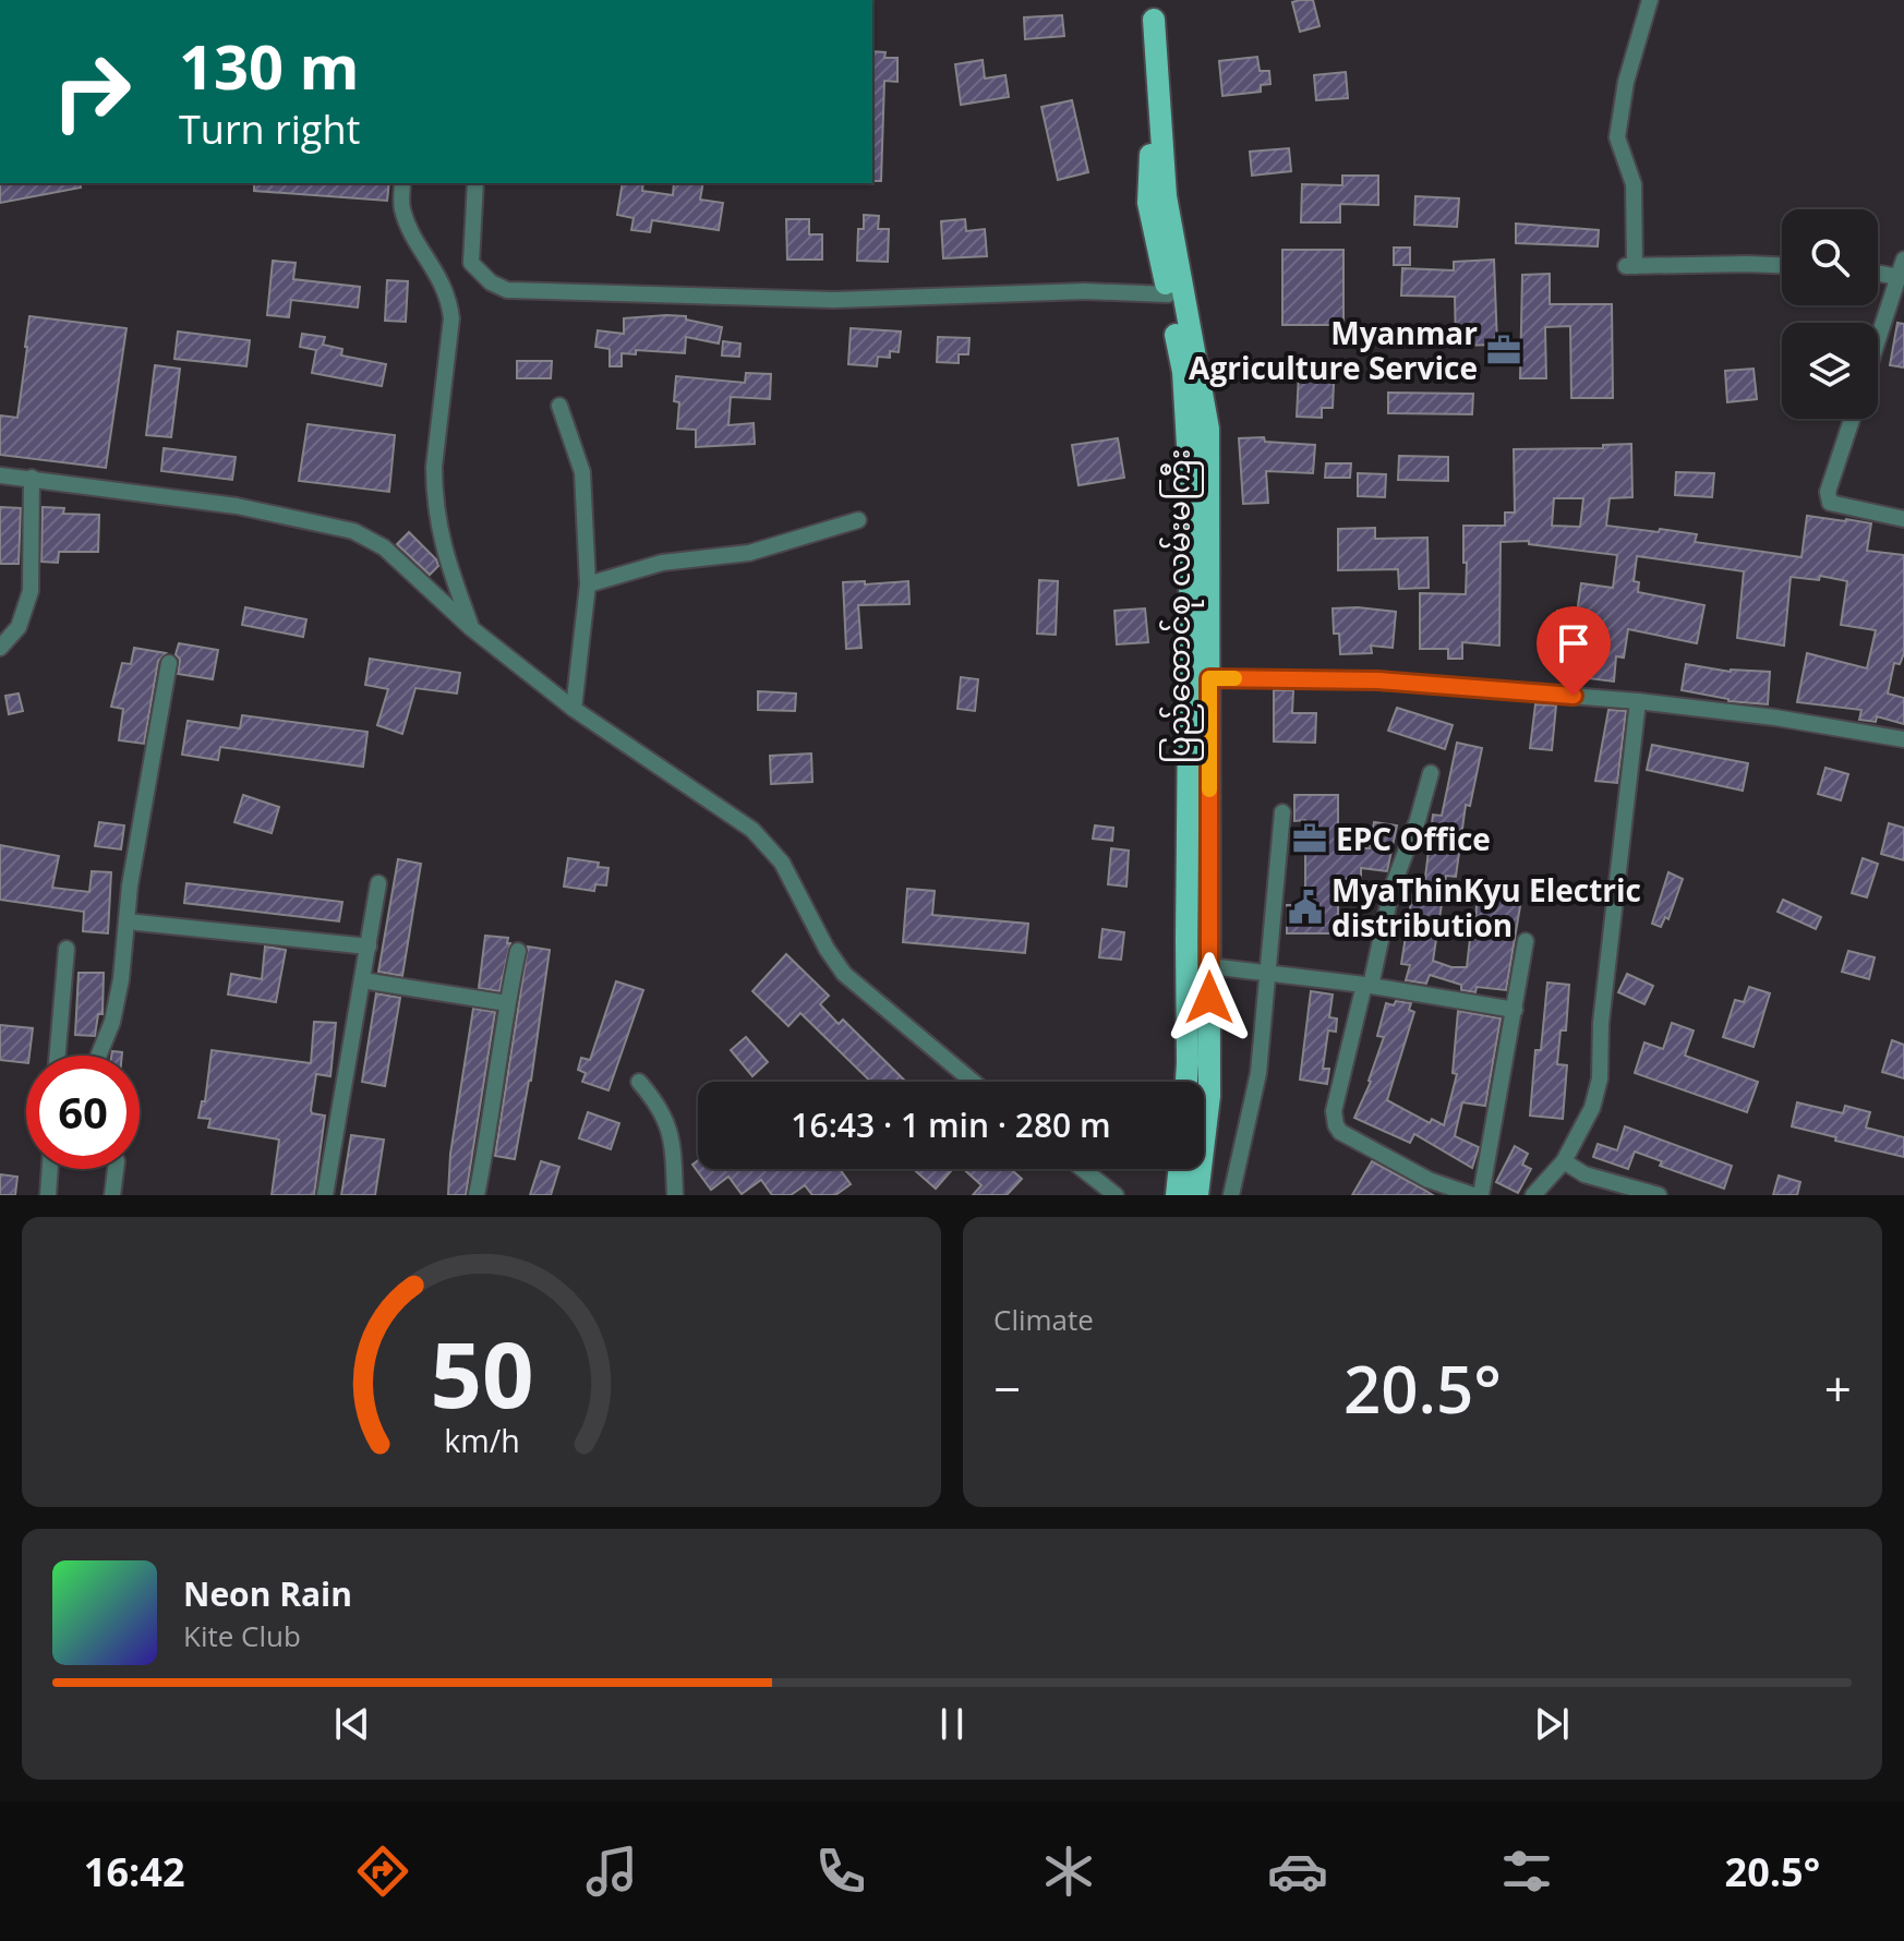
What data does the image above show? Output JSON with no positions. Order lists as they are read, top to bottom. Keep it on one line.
{"streets":{"main road":["ပြည်ထောင်စု လမ်းမကြီး"]},"places":{"office":["Myanmar Agriculture Service","EPC Office"],"public building":["MyaThinKyu Electric distribution"]},"page":{"turn":["130 m","Turn right"],"limit":"60","trip":"16:43 · 1 min · 280 m","tile":"Climate","heat":["−","20.5°","+"],"song":["Neon Rain","Kite Club"],"tabs":["16:42","20.5°"],"gauge":["50","km/h"]}}
